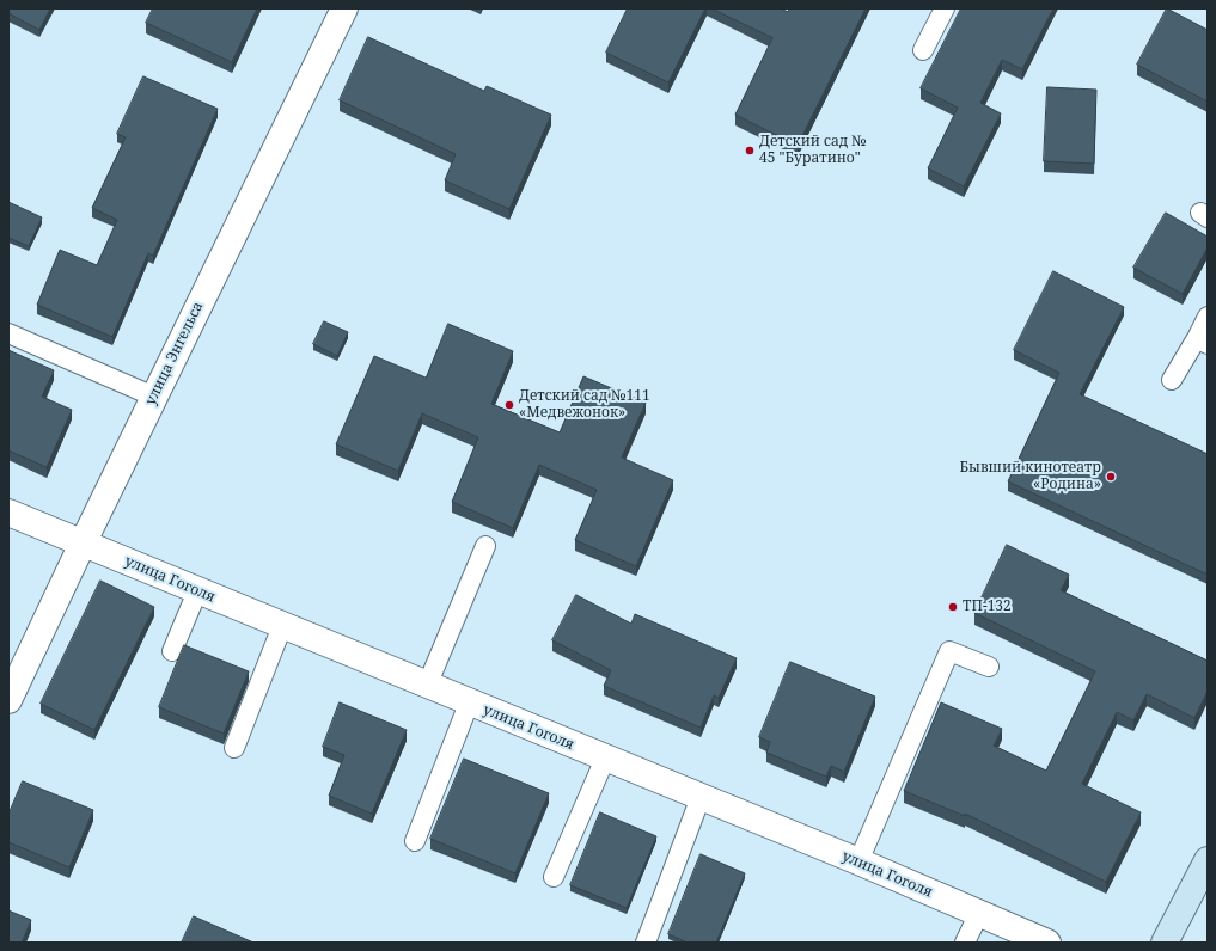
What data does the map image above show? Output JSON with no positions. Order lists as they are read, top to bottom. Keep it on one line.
{"streets":{"street":["улица Энгельса","улица Гоголя"]},"crossings":[["улица Энгельса","улица Гоголя"]],"places":["Детский сад № 45 \"Буратино\"","Детский сад №111 «Медвежонок»","Бывший кинотеатр «Родина»","ТП-132"]}
